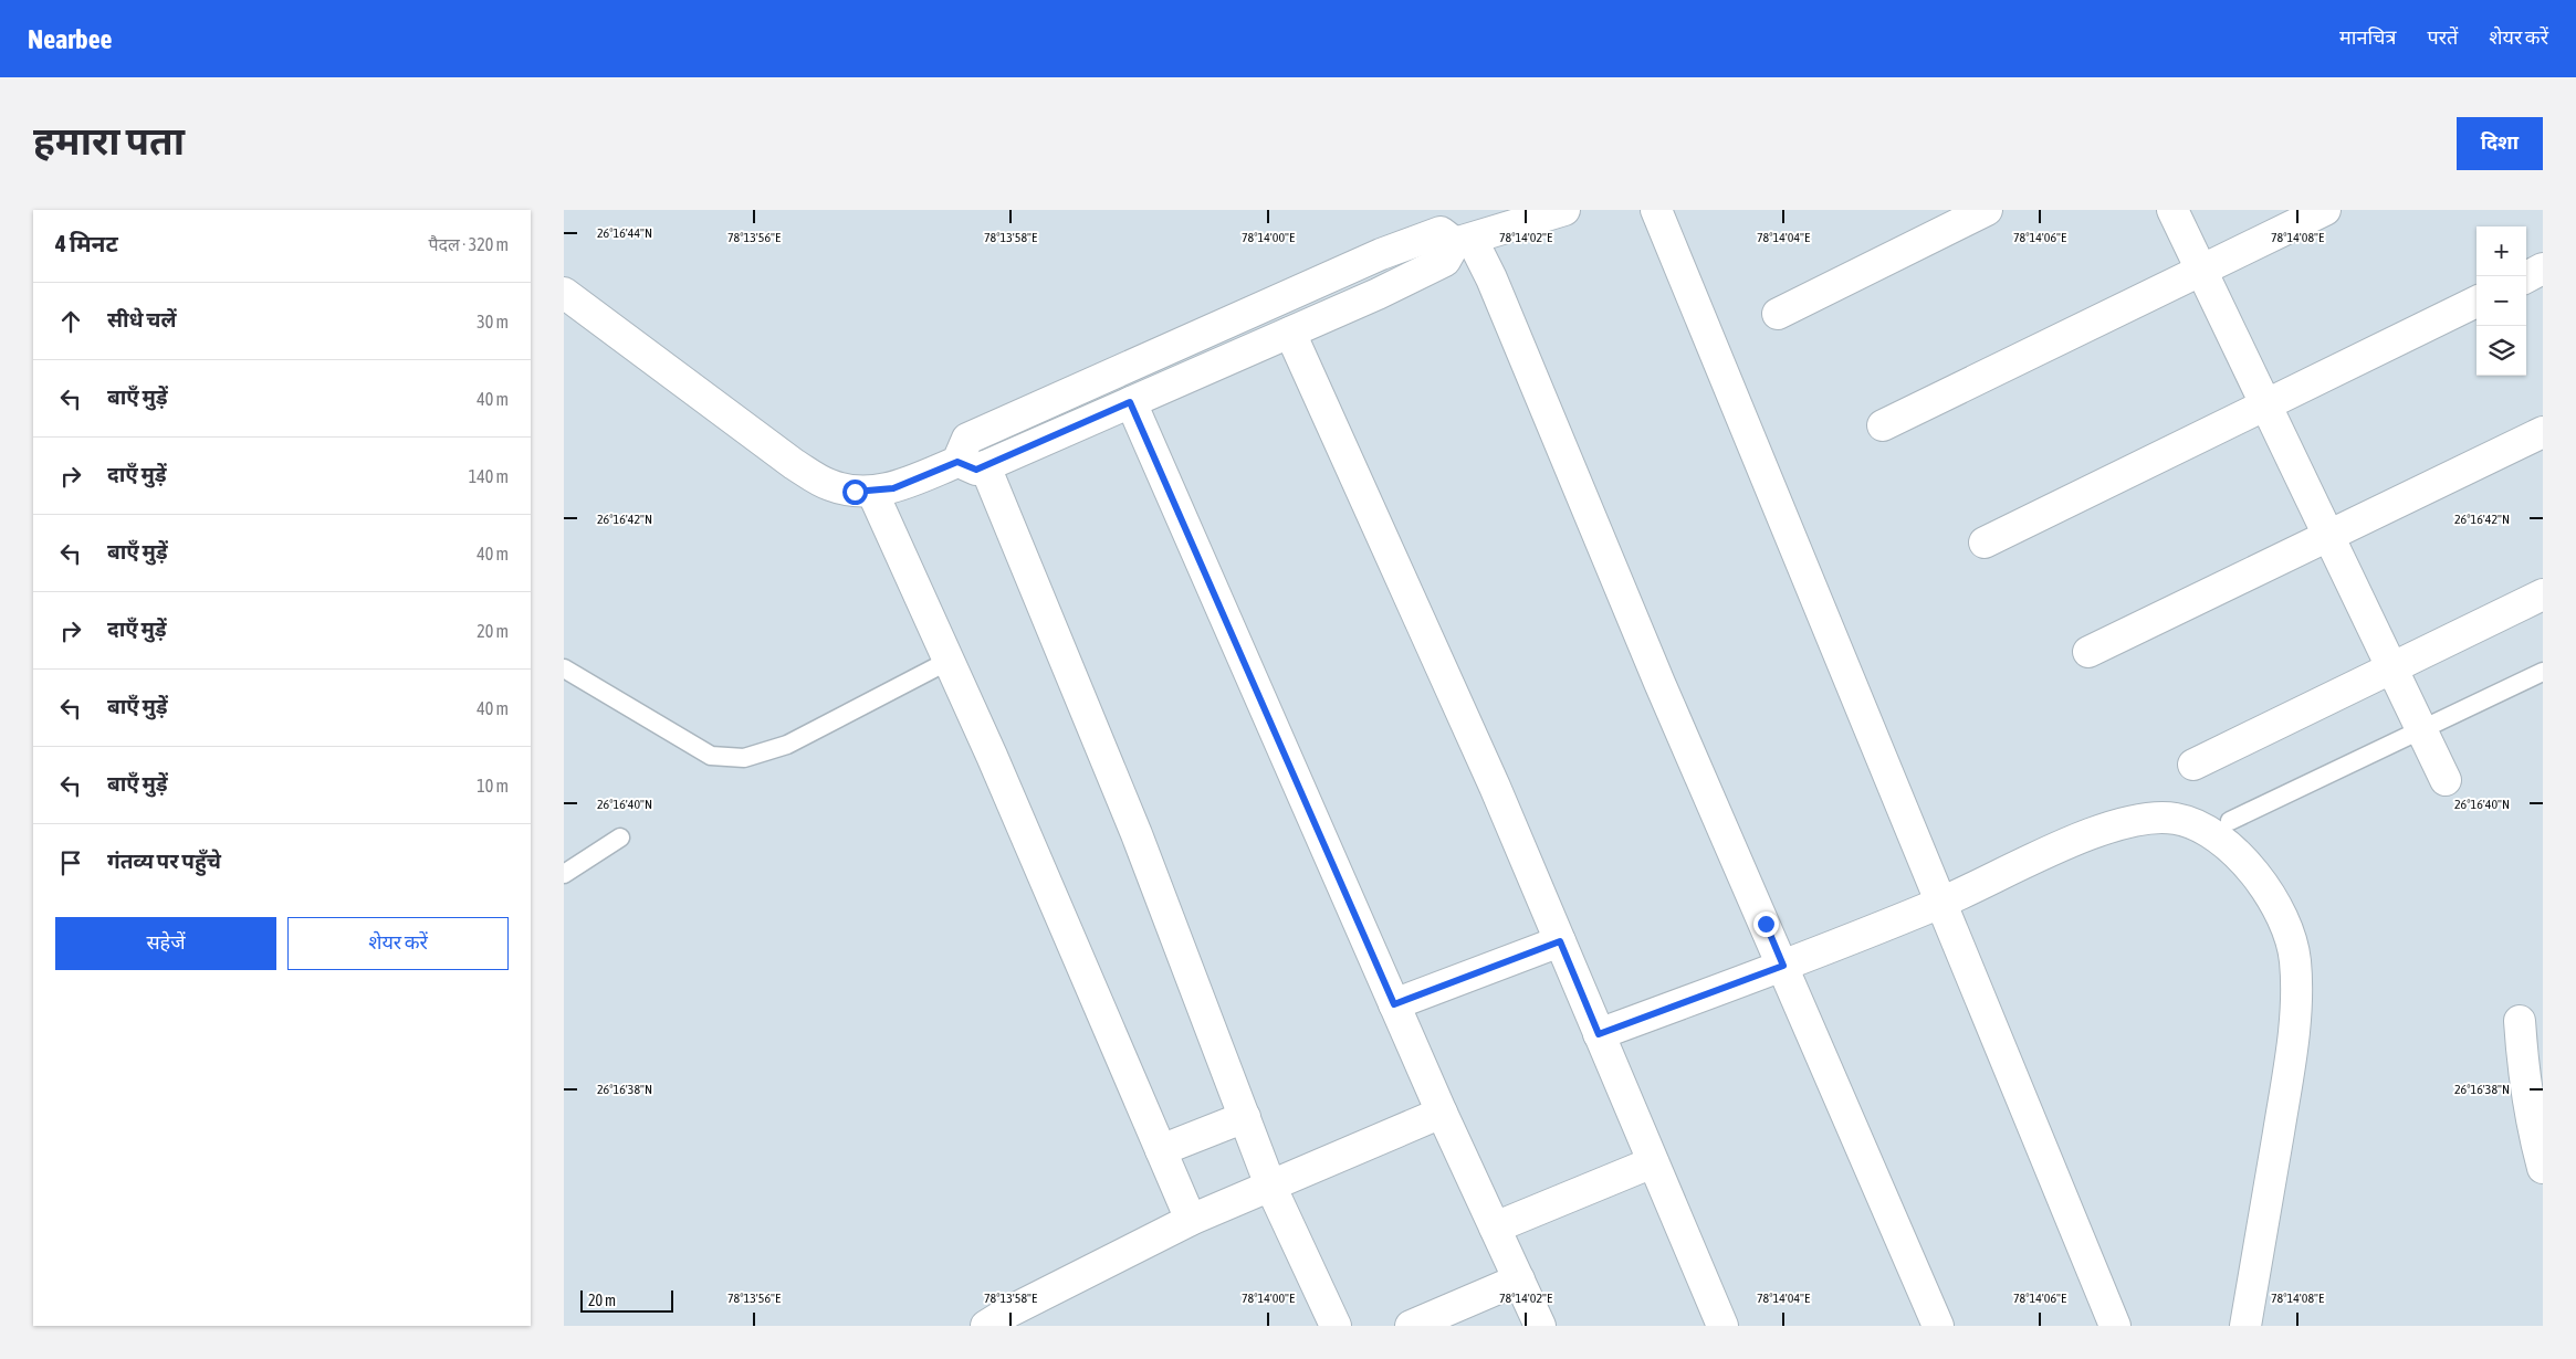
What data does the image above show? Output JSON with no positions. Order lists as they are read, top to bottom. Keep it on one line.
{"scale_bar":"20 m","page":{"header":"Nearbee","nav":["मानचित्र","परतें","शेयर करें"],"buttons":["दिशा",["सहेजें","शेयर करें"]],"title":"हमारा पता","heading":["4 मिनट","पैदल · 320 m"],"map_buttons":["+","−"],"list":[["सीधे चलें","30 m"],["बाएँ मुड़ें","40 m"],["दाएँ मुड़ें","140 m"],["बाएँ मुड़ें","40 m"],["दाएँ मुड़ें","20 m"],["बाएँ मुड़ें","40 m"],["बाएँ मुड़ें","10 m"],"गंतव्य पर पहुँचे"],"scale":"20 m"},"coordinates":["26°16'44\"N","78°13'56\"E","78°13'58\"E","78°14'00\"E","78°14'02\"E","78°14'04\"E","78°14'06\"E","78°14'08\"E","26°16'42\"N","26°16'40\"N","26°16'38\"N"]}
